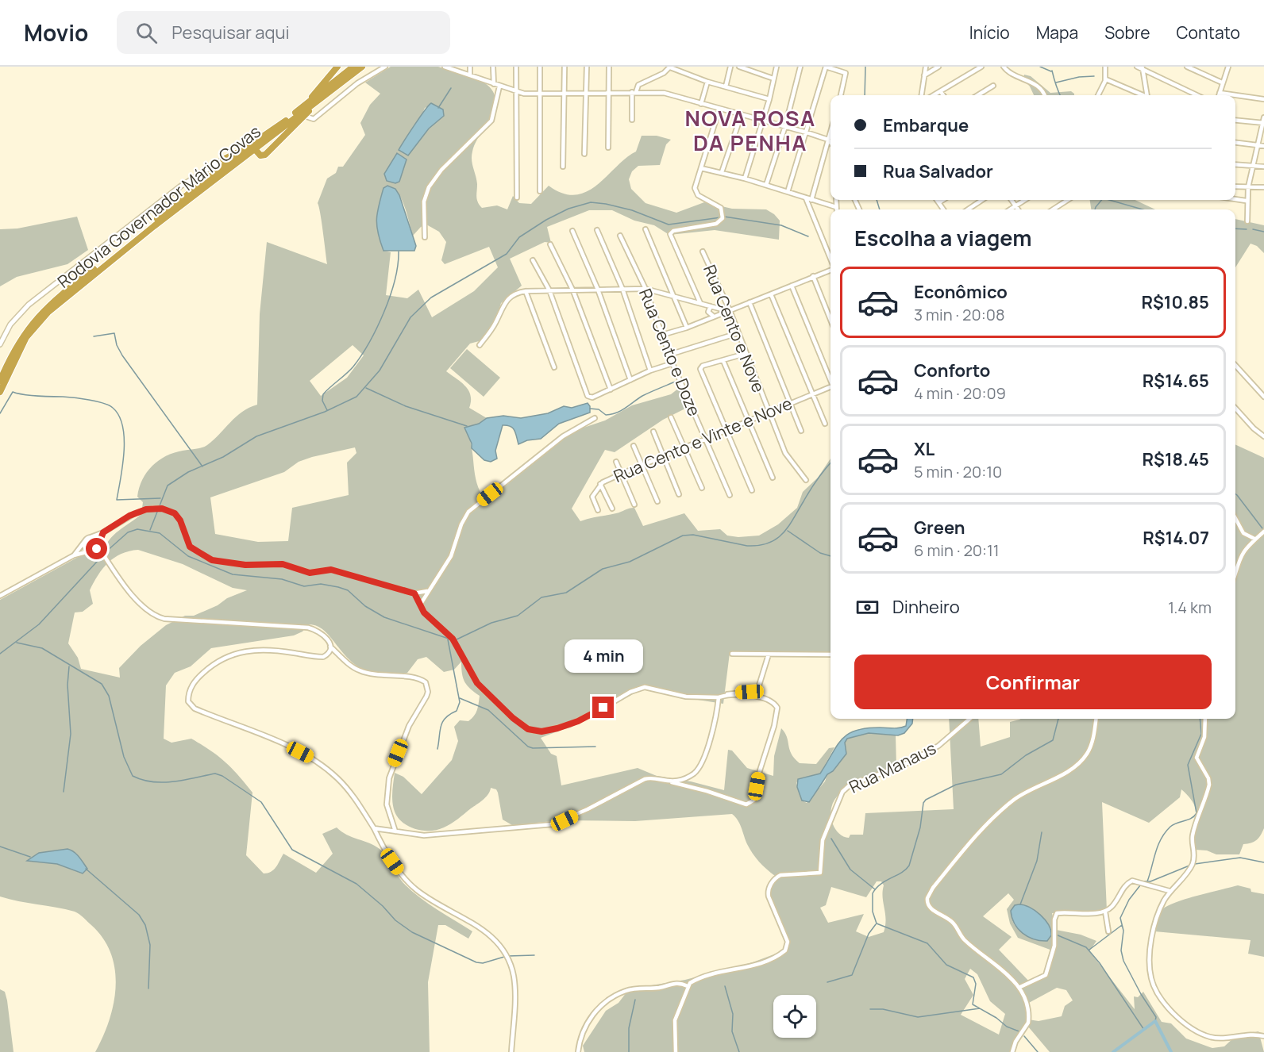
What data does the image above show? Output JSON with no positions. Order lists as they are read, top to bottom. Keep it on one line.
{"streets":{"highway":["Rodovia Governador Mário Covas"],"street":["Rua Cento e Nove","Rua Cento e Doze","Rua Cento e Vinte e Nove","Rua Manaus"]},"crossings":[["Rua Cento e Nove","Rua Cento e Vinte e Nove"],["Rua Cento e Doze","Rua Cento e Vinte e Nove"]],"districts":["NOVA ROSA DA PENHA"],"page":{"header":"Movio","search":"Pesquisar aqui","nav":["Início","Mapa","Sobre","Contato"],"banner":["Embarque","Rua Salvador"],"heading":"Escolha a viagem","list":[{"name":"Econômico","note":"3 min · 20:08","value":"R$10.85"},{"name":"Conforto","note":"4 min · 20:09","value":"R$14.65"},{"name":"XL","note":"5 min · 20:10","value":"R$18.45"},{"name":"Green","note":"6 min · 20:11","value":"R$14.07"}],"pay":["Dinheiro","1.4 km"],"bubble":"4 min","buttons":"Confirmar"}}
